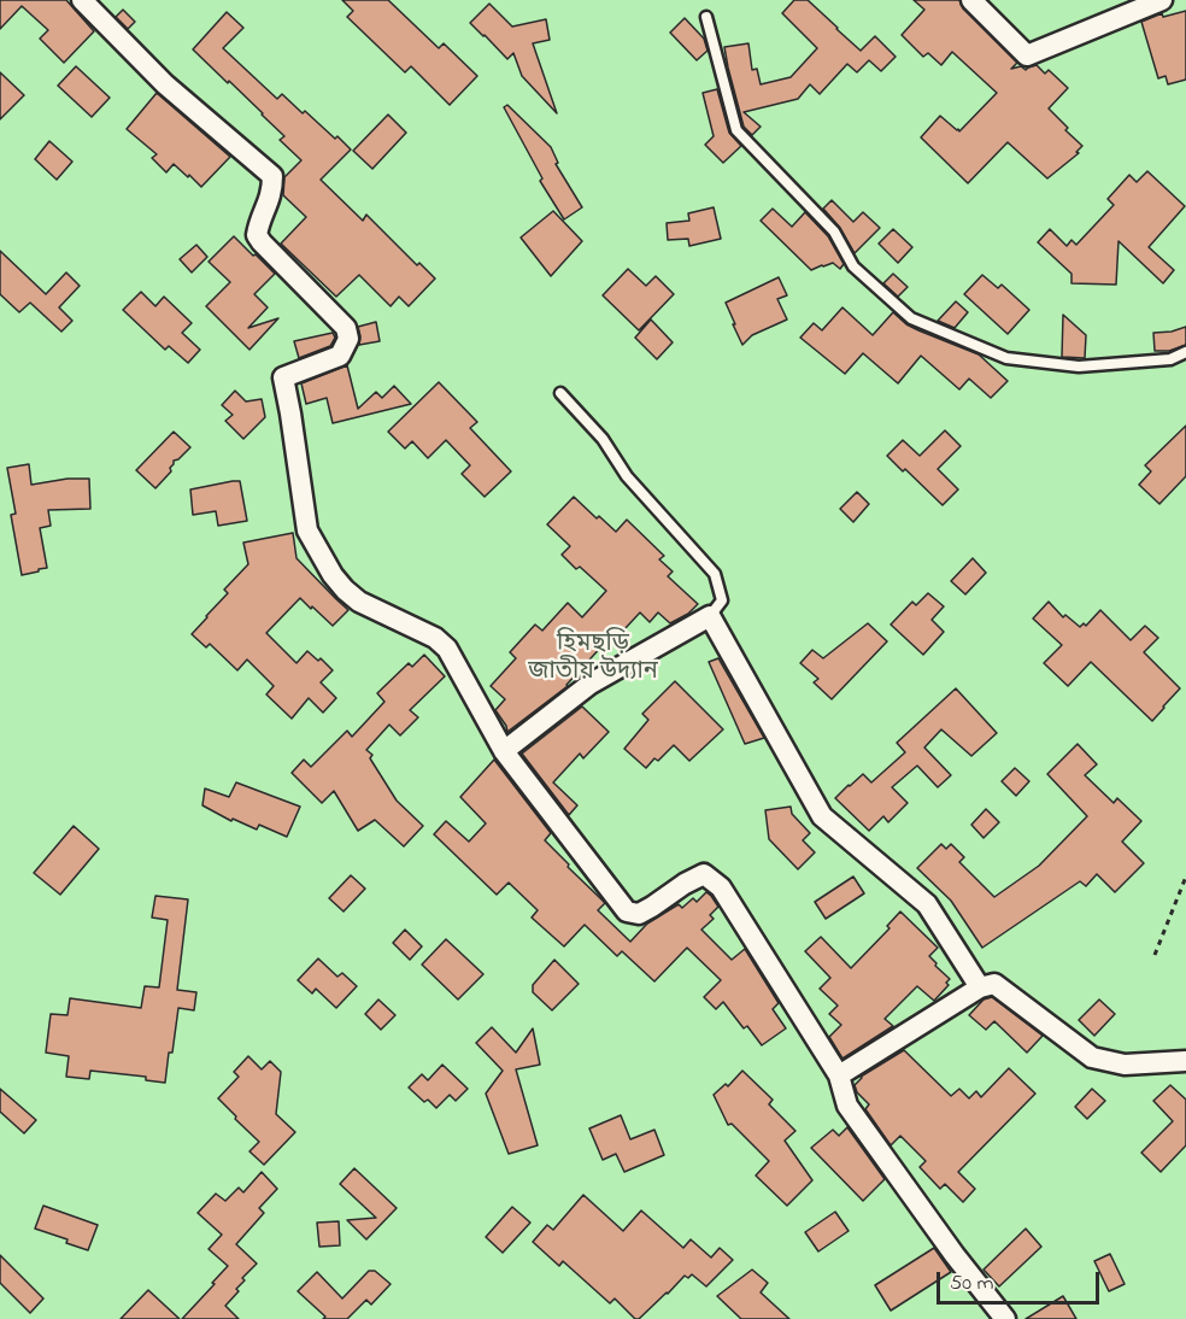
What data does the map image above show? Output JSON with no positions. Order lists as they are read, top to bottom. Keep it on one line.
{"parks":["হিমছড়ি জাতীয় উদ্যান"],"scale_bar":"50 m"}
